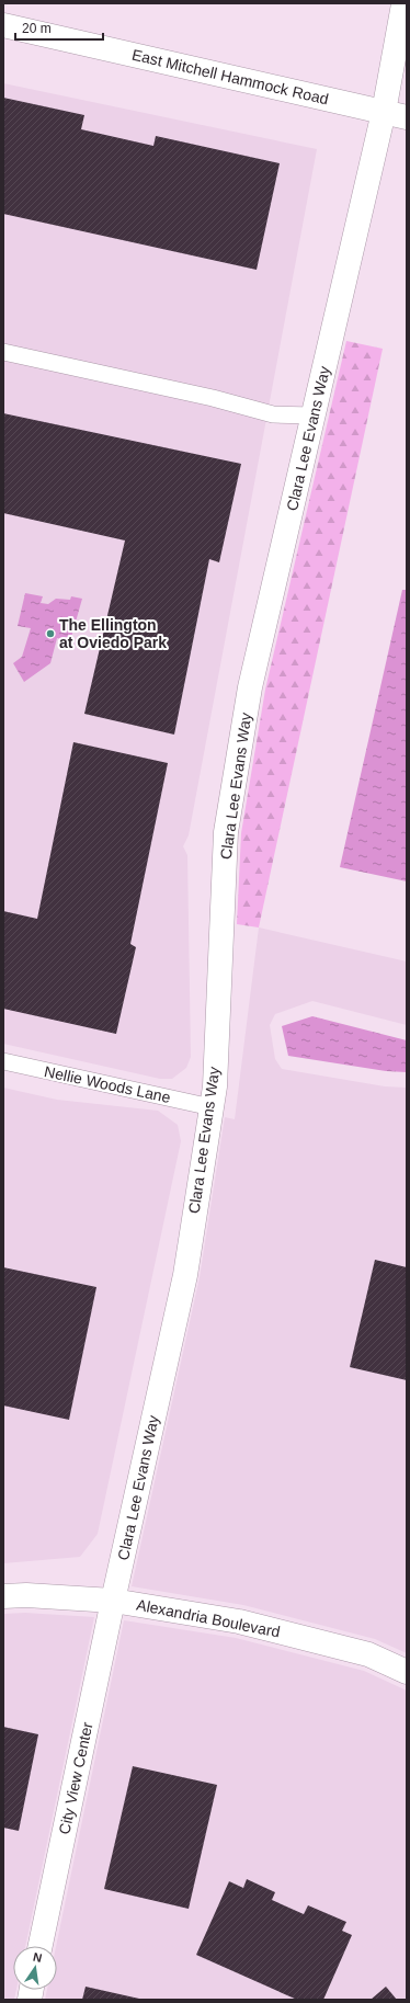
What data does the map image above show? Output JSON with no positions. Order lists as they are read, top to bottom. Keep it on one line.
{"streets":{"street":["East Mitchell Hammock Road","Clara Lee Evans Way","Alexandria Boulevard","City View Center"],"lane":["Nellie Woods Lane"]},"crossings":[["East Mitchell Hammock Road","Clara Lee Evans Way"],["Clara Lee Evans Way","Nellie Woods Lane"],["Clara Lee Evans Way","Alexandria Boulevard"],["Clara Lee Evans Way","City View Center"],["Alexandria Boulevard","City View Center"]],"places":["The Ellington at Oviedo Park"],"scale_bar":"20 m","north":"top"}
